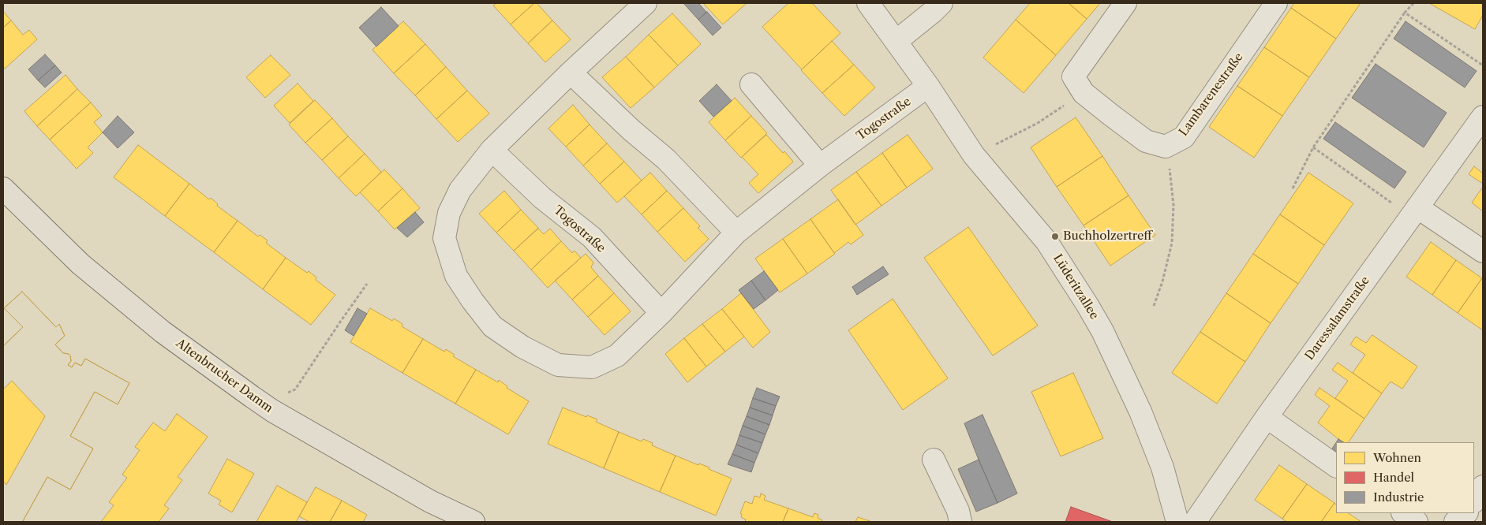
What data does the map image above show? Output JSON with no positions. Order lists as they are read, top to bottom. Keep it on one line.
{"streets":{"main road":["Altenbrucher Damm"],"street":["Lambarenestraße","Togostraße","Lüderitzallee","Daressalamstraße"]},"crossings":[["Togostraße","Lüderitzallee"]],"places":["Buchholzertreff"],"legend":["Wohnen","Handel","Industrie"]}
